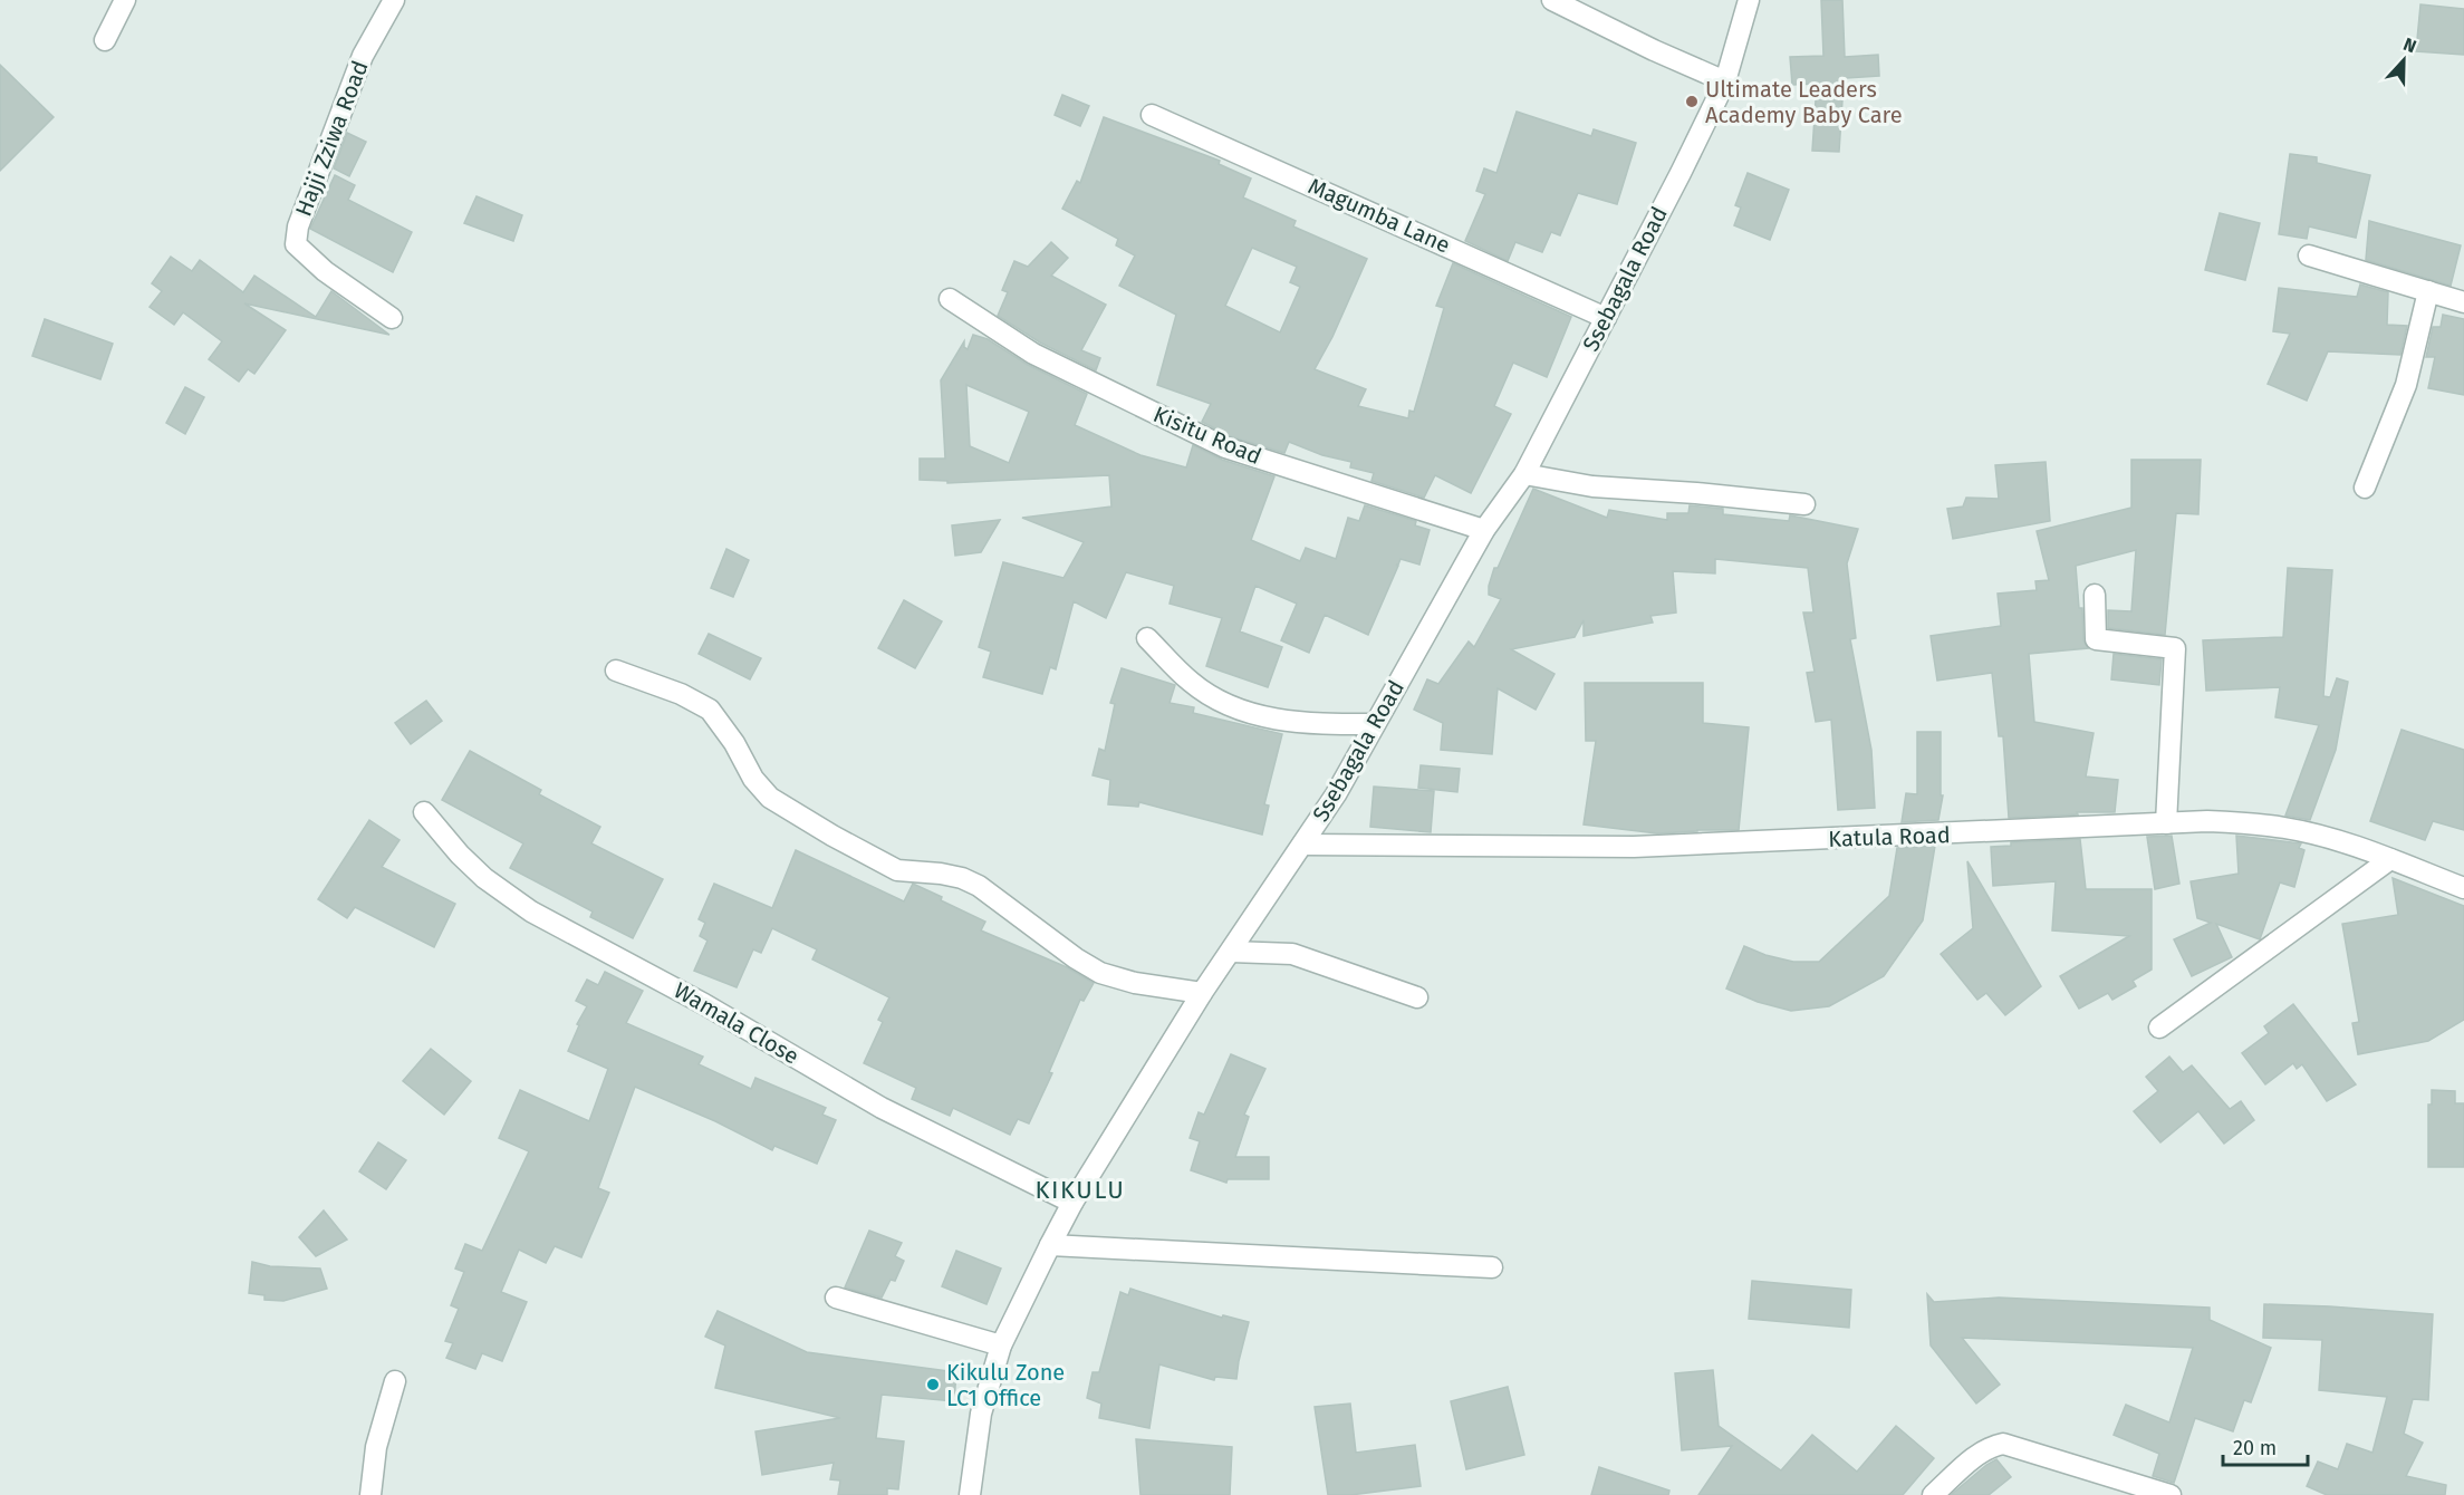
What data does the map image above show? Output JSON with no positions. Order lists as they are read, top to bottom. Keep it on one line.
{"streets":{"street":["Hajji Zziwa Road","Magumba Lane","Ssebagala Road","Kisitu Road","Katula Road","Wamala Close"]},"crossings":[["Magumba Lane","Ssebagala Road"],["Ssebagala Road","Kisitu Road"],["Ssebagala Road","Katula Road"],["Ssebagala Road","Wamala Close"]],"districts":["KIKULU"],"places":["Ultimate Leaders Academy Baby Care","Kikulu Zone LC1 Office"],"scale_bar":"20 m","north":"top"}
